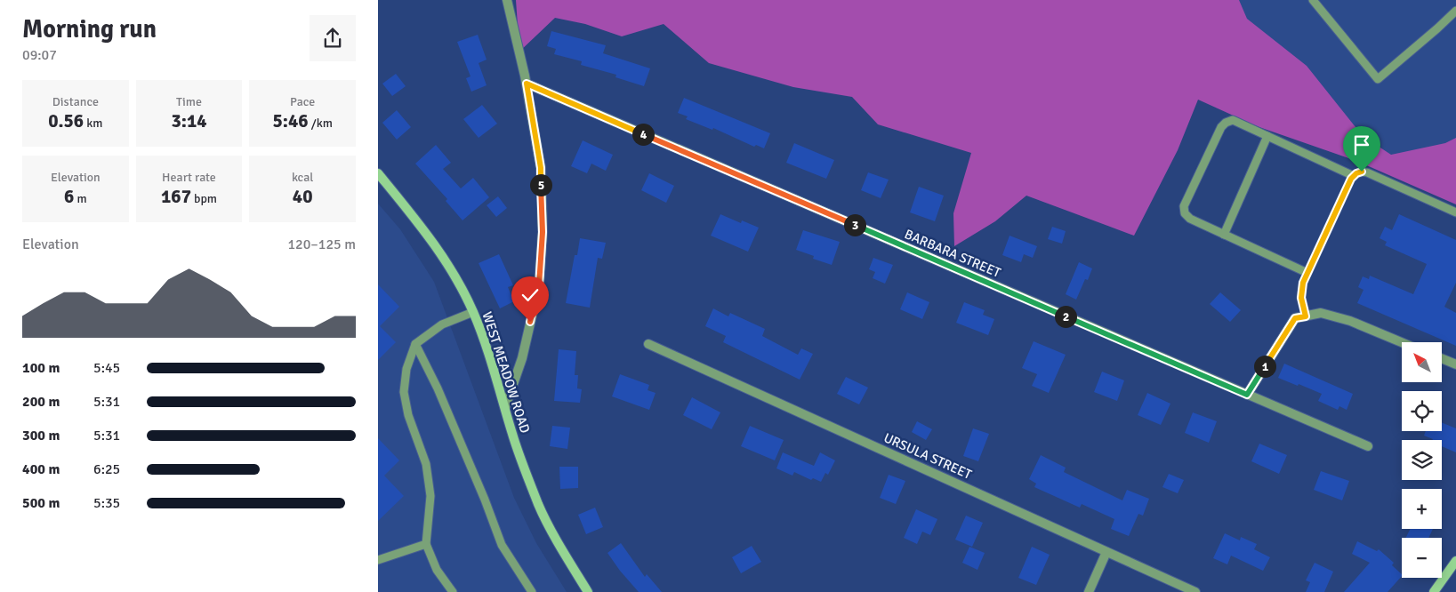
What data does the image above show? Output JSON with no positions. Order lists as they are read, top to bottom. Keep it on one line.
{"streets":{"street":["BARBARA STREET","WEST MEADOW ROAD","URSULA STREET"]},"north":"top left","page":{"heading":["Morning run","09:07"],"stats":[["Distance","0.56 km"],["Time","3:14"],["Pace","5:46 /km"],["Elevation","6 m"],["Heart rate","167 bpm"],["kcal","40"]],"pins":["4","5","3","2","1"],"chart":["Elevation","120–125 m"],"map_buttons":["+","−"],"list":[{"name":"100 m","note":"5:45"},{"name":"200 m","note":"5:31"},{"name":"300 m","note":"5:31"},{"name":"400 m","note":"6:25"},{"name":"500 m","note":"5:35"}]}}
